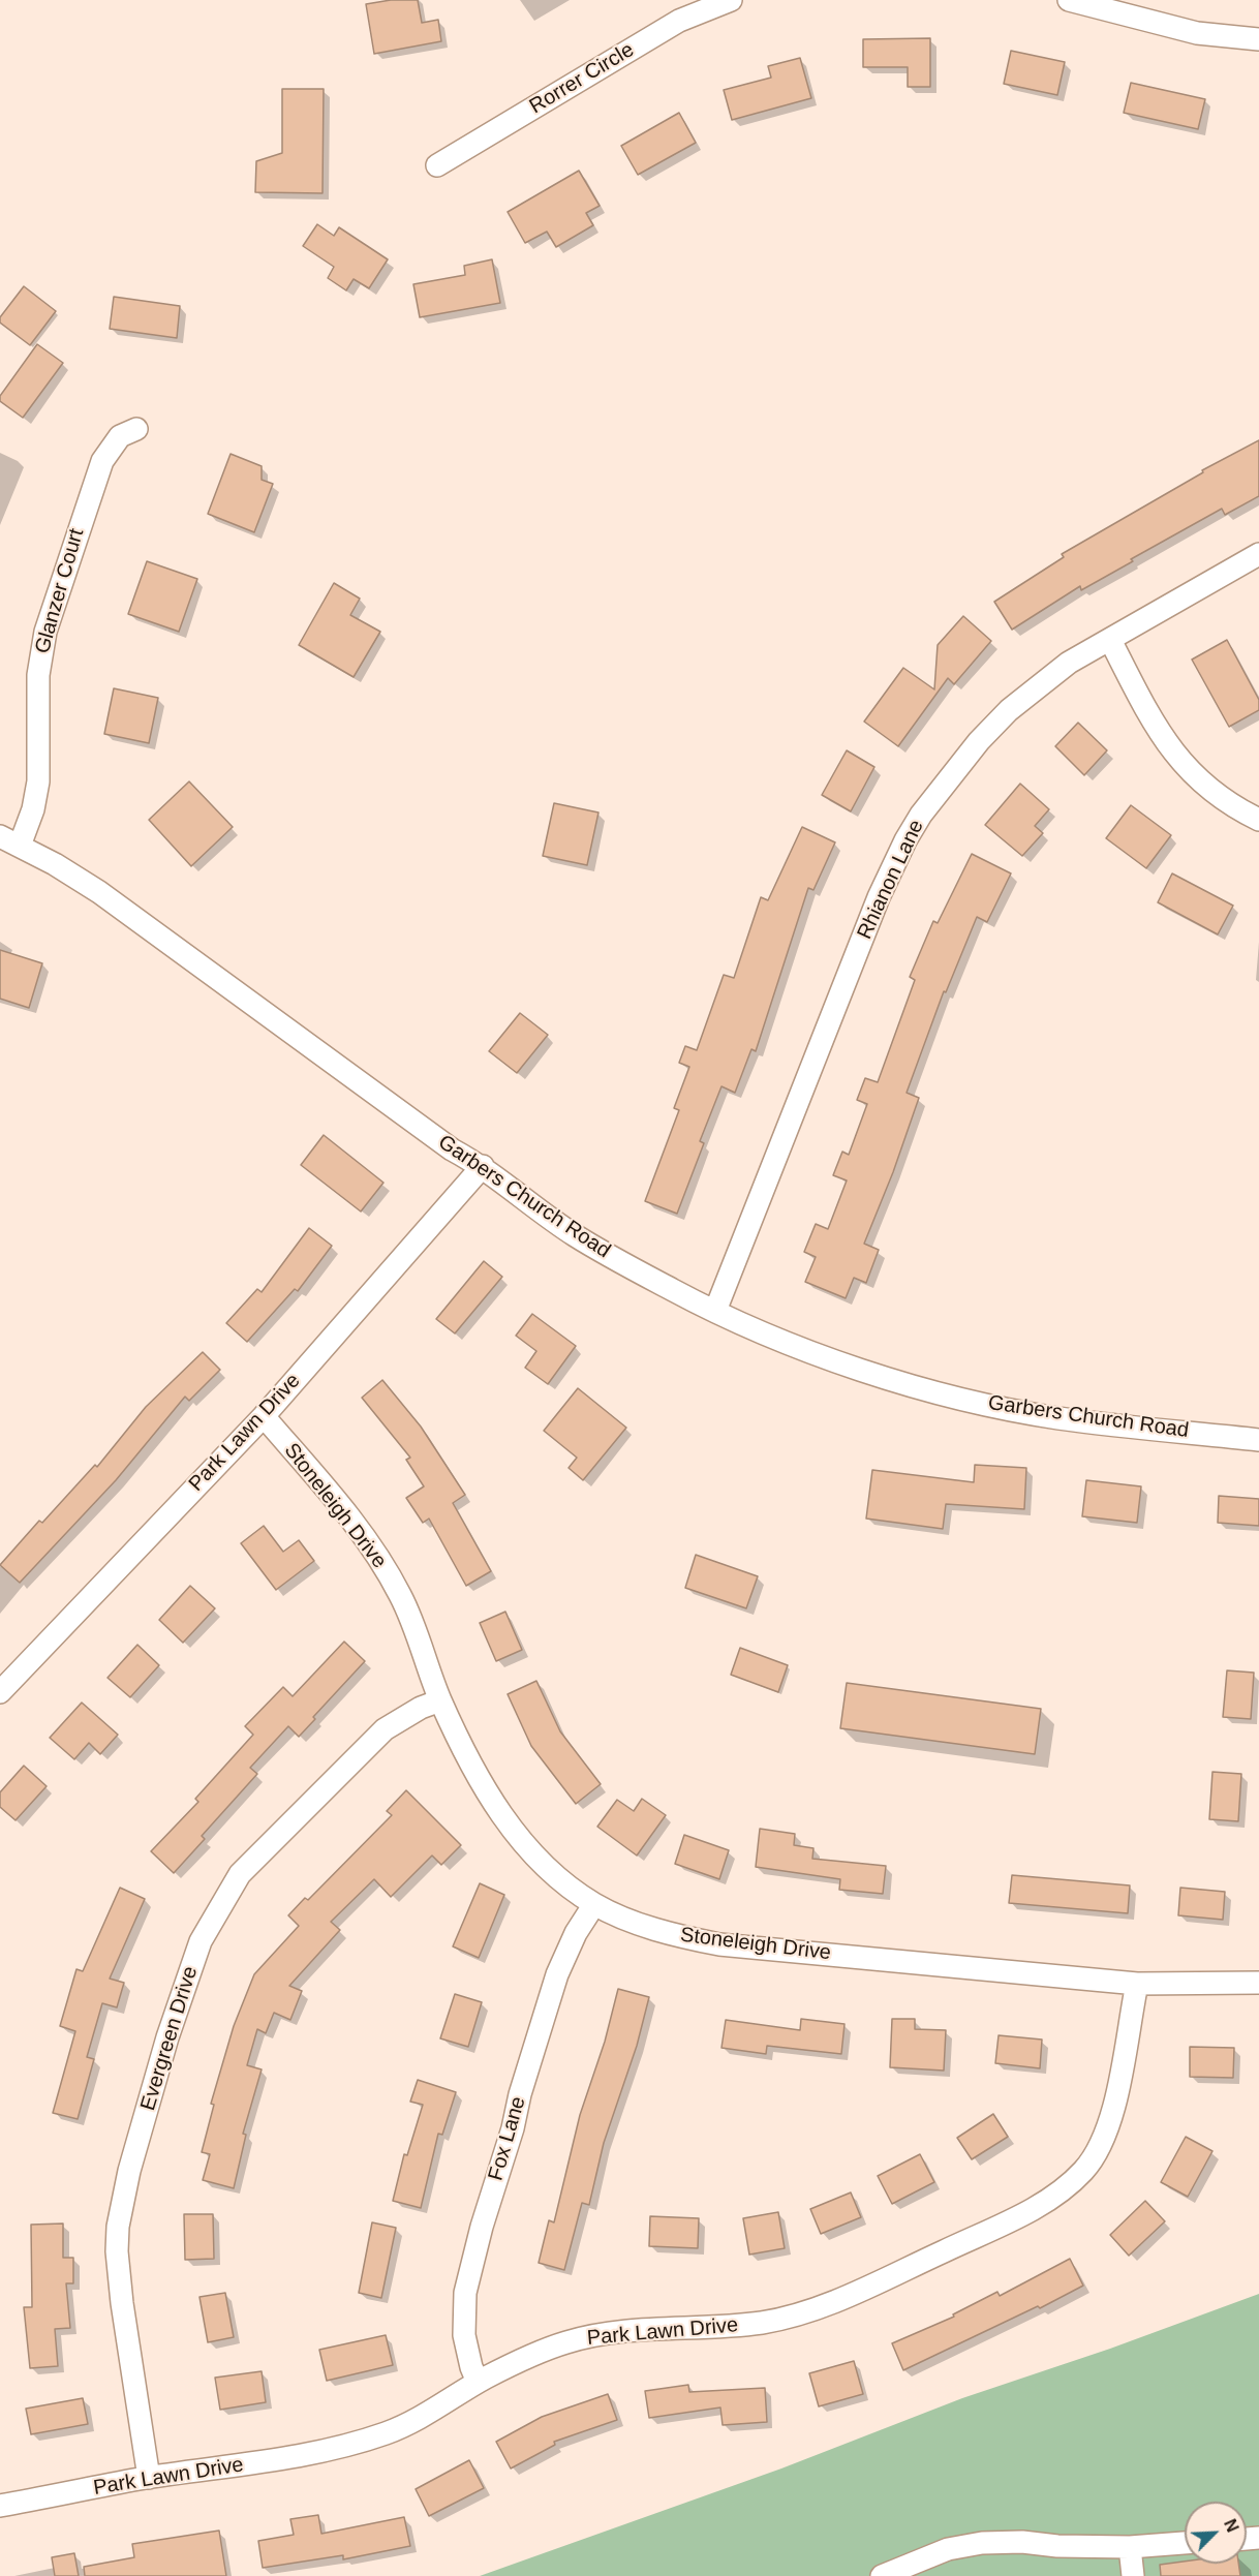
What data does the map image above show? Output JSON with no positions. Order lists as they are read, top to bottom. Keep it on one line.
{"streets":{"street":["Rorrer Circle","Glanzer Court","Rhianon Lane","Garbers Church Road","Park Lawn Drive","Stoneleigh Drive","Evergreen Drive","Fox Lane"]},"crossings":[["Glanzer Court","Garbers Church Road"],["Rhianon Lane","Garbers Church Road"],["Garbers Church Road","Park Lawn Drive"],["Park Lawn Drive","Stoneleigh Drive"],["Park Lawn Drive","Evergreen Drive"],["Park Lawn Drive","Fox Lane"],["Stoneleigh Drive","Evergreen Drive"],["Stoneleigh Drive","Fox Lane"]],"north":"top right"}
